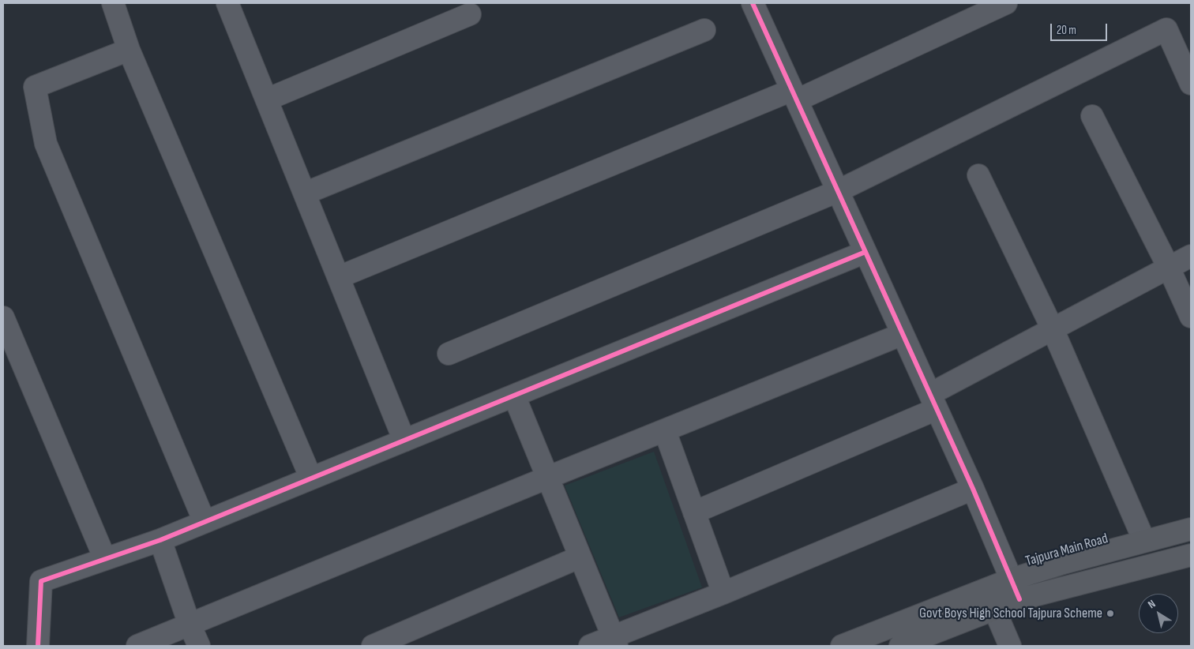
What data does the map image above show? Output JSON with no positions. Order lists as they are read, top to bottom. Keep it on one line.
{"streets":{"street":["Tajpura Main Road"]},"places":["Govt Boys High School Tajpura Scheme"],"scale_bar":"20 m","north":"top left"}
